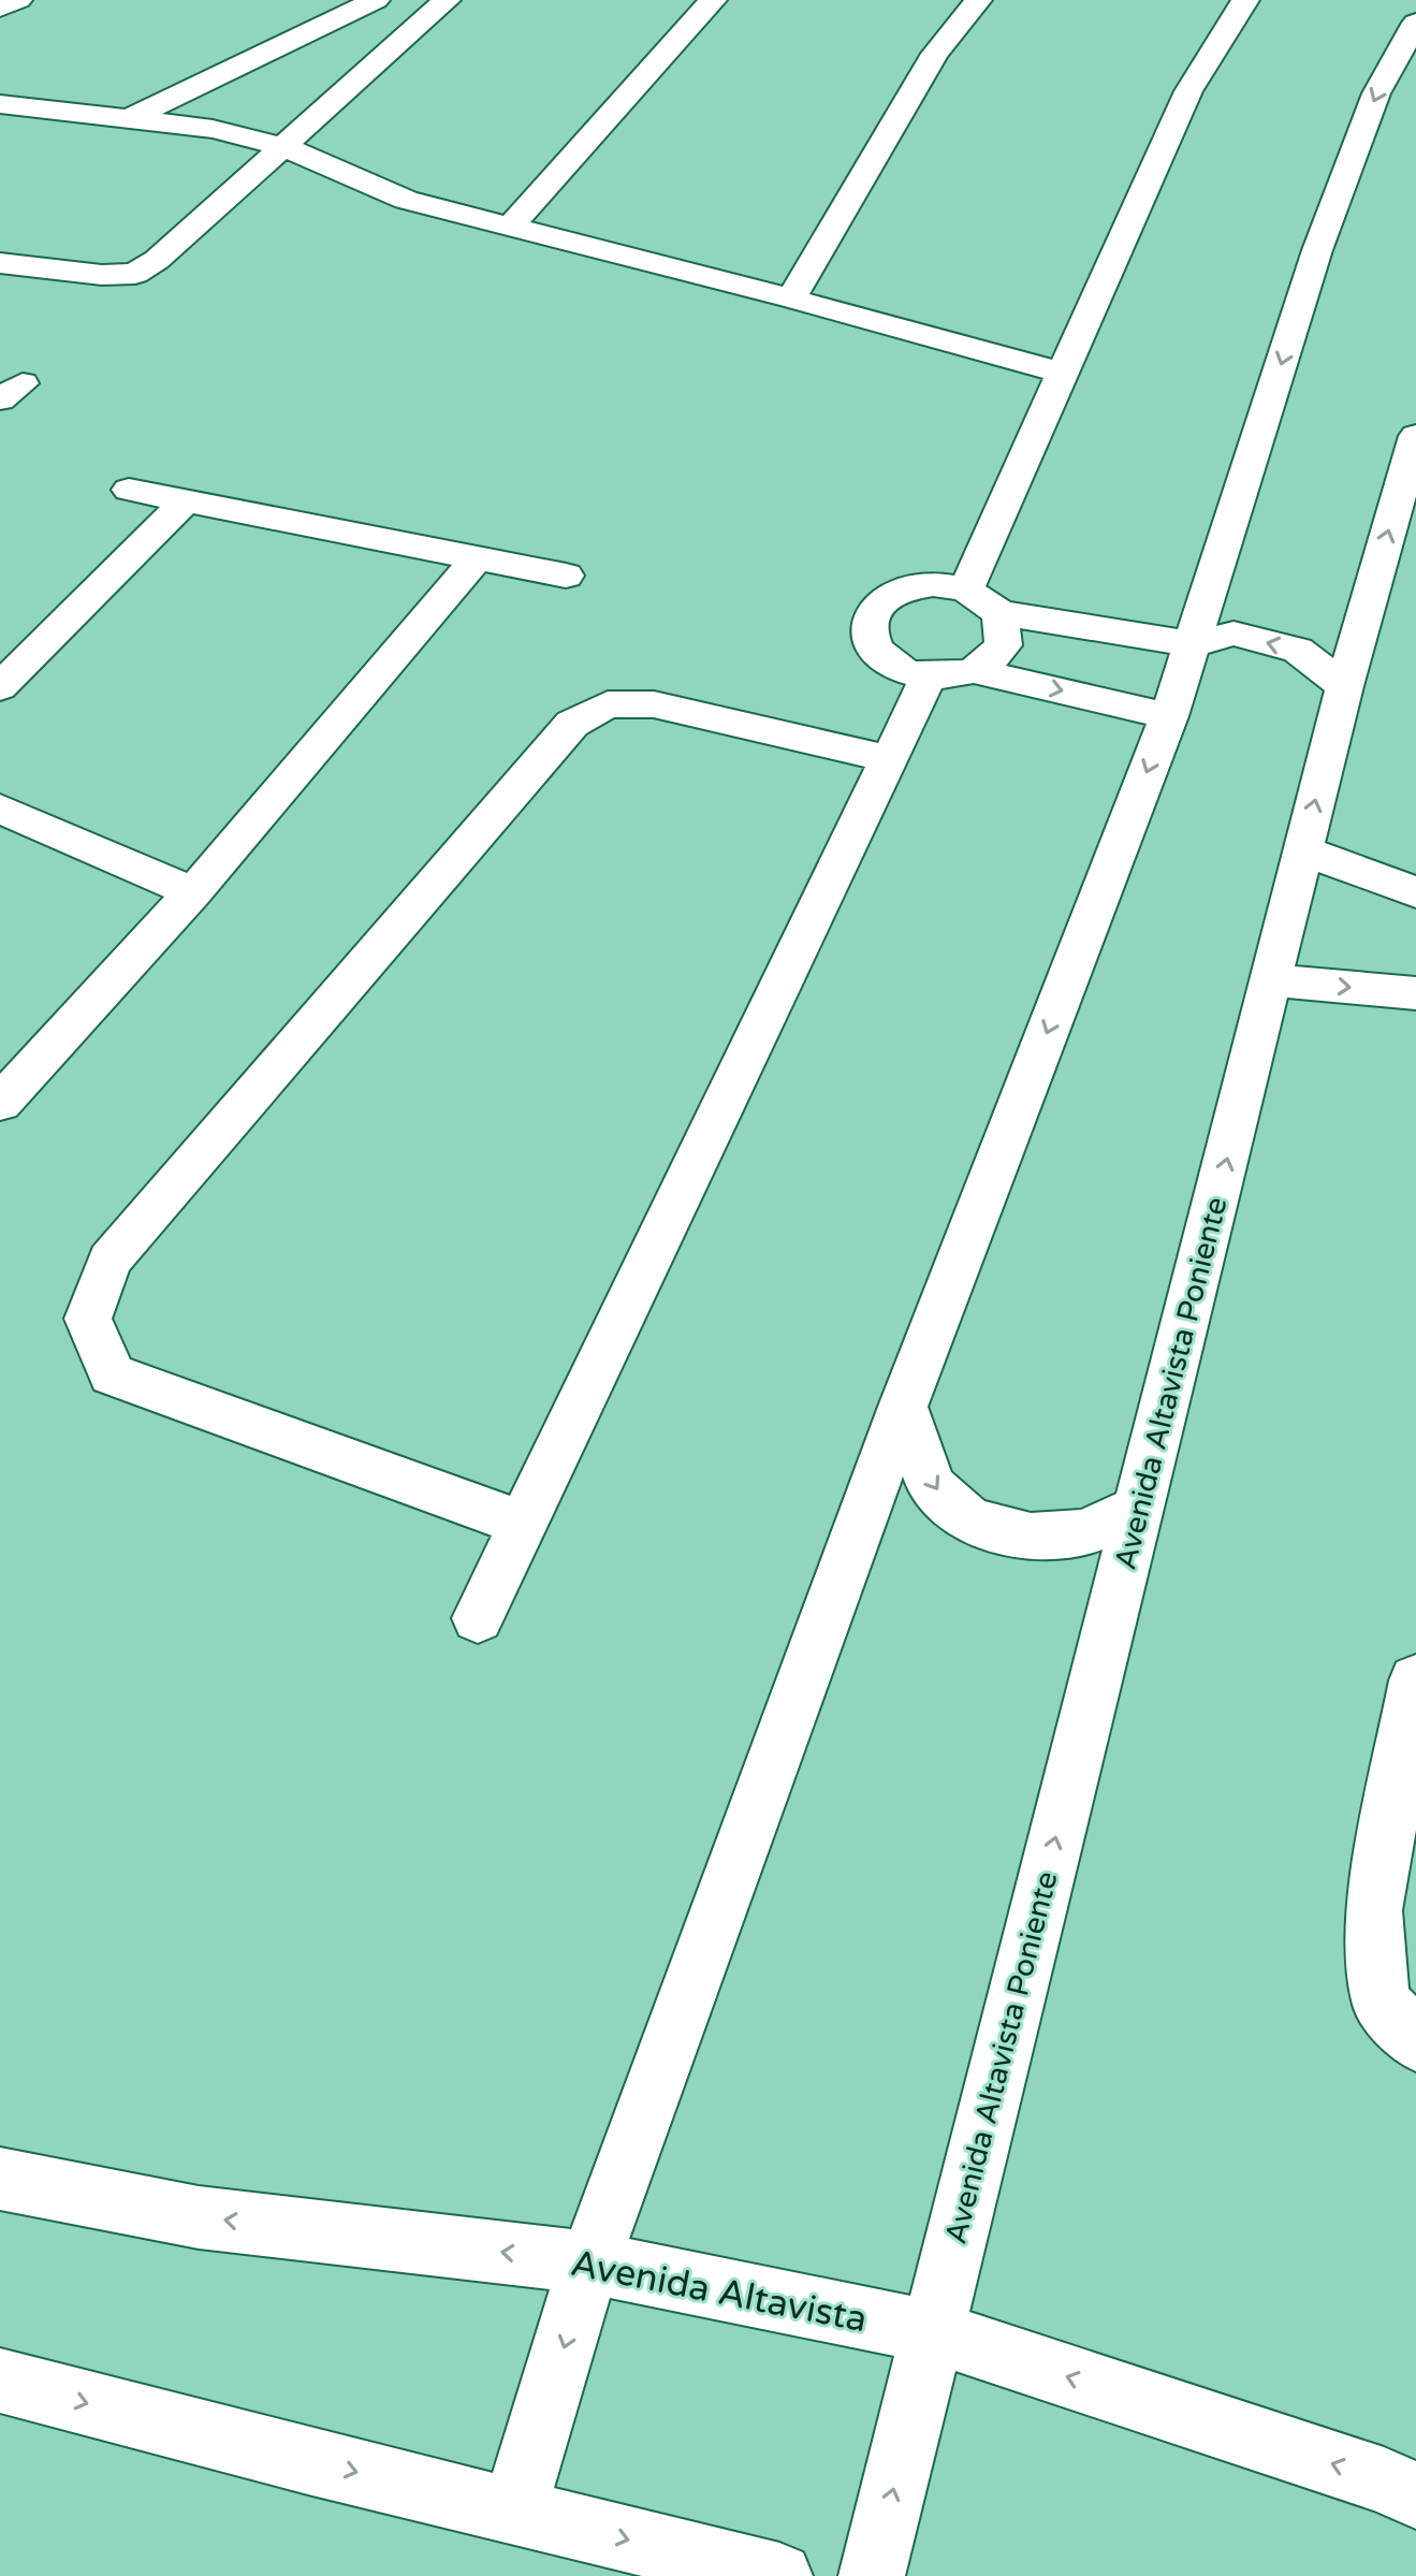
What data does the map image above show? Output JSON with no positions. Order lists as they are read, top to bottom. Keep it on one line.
{"streets":{"street":["Avenida Altavista Poniente","Avenida Altavista"]},"crossings":[["Avenida Altavista Poniente","Avenida Altavista"]]}
